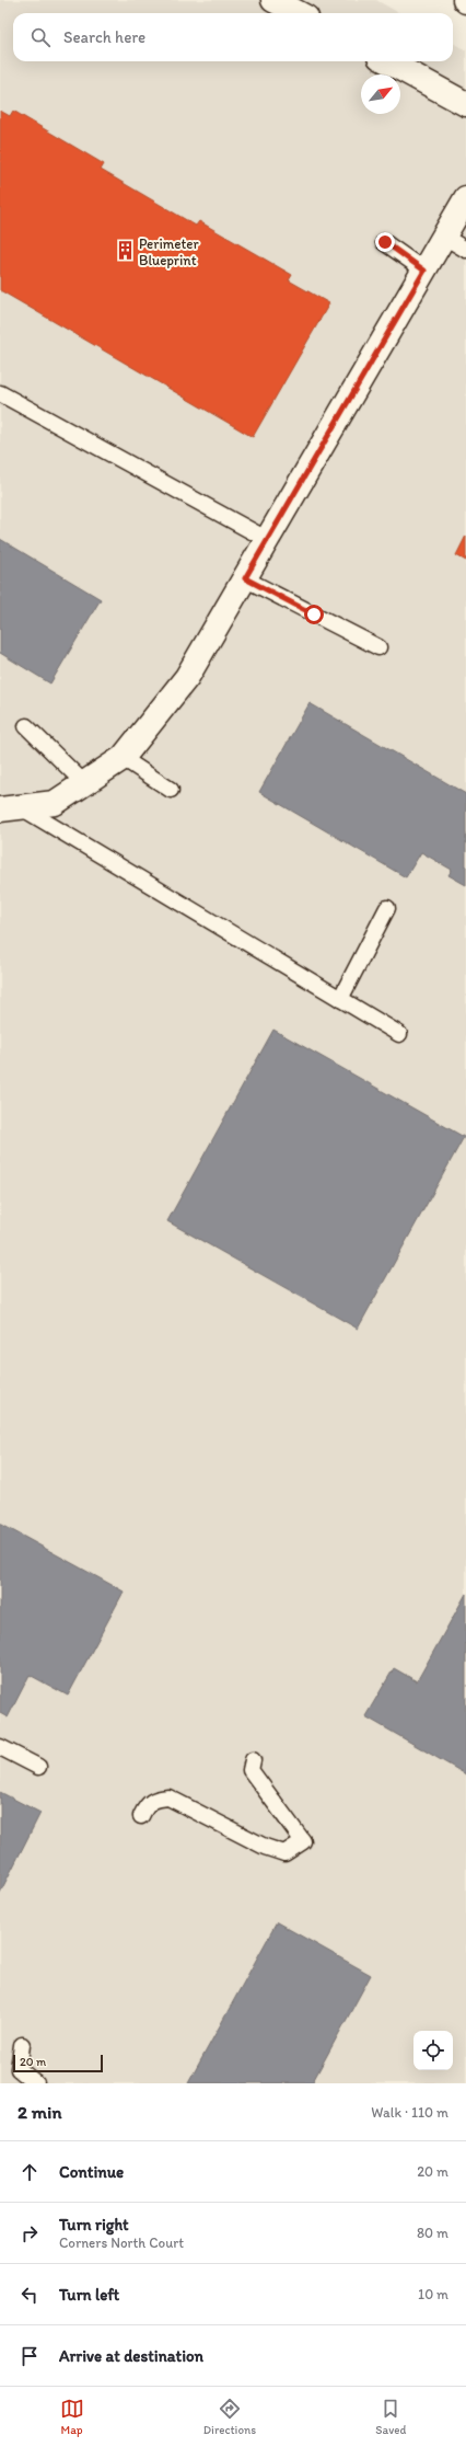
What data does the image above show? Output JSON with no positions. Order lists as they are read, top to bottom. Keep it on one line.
{"places":{"building":["Perimeter Blueprint"]},"scale_bar":"20 m","north":"top right","page":{"search":"Search here","scale":"20 m","heading":["2 min","Walk · 110 m"],"list":[["Continue","20 m"],["Turn right","Corners North Court","80 m"],["Turn left","10 m"],"Arrive at destination"],"nav":["Map","Directions","Saved"]}}
